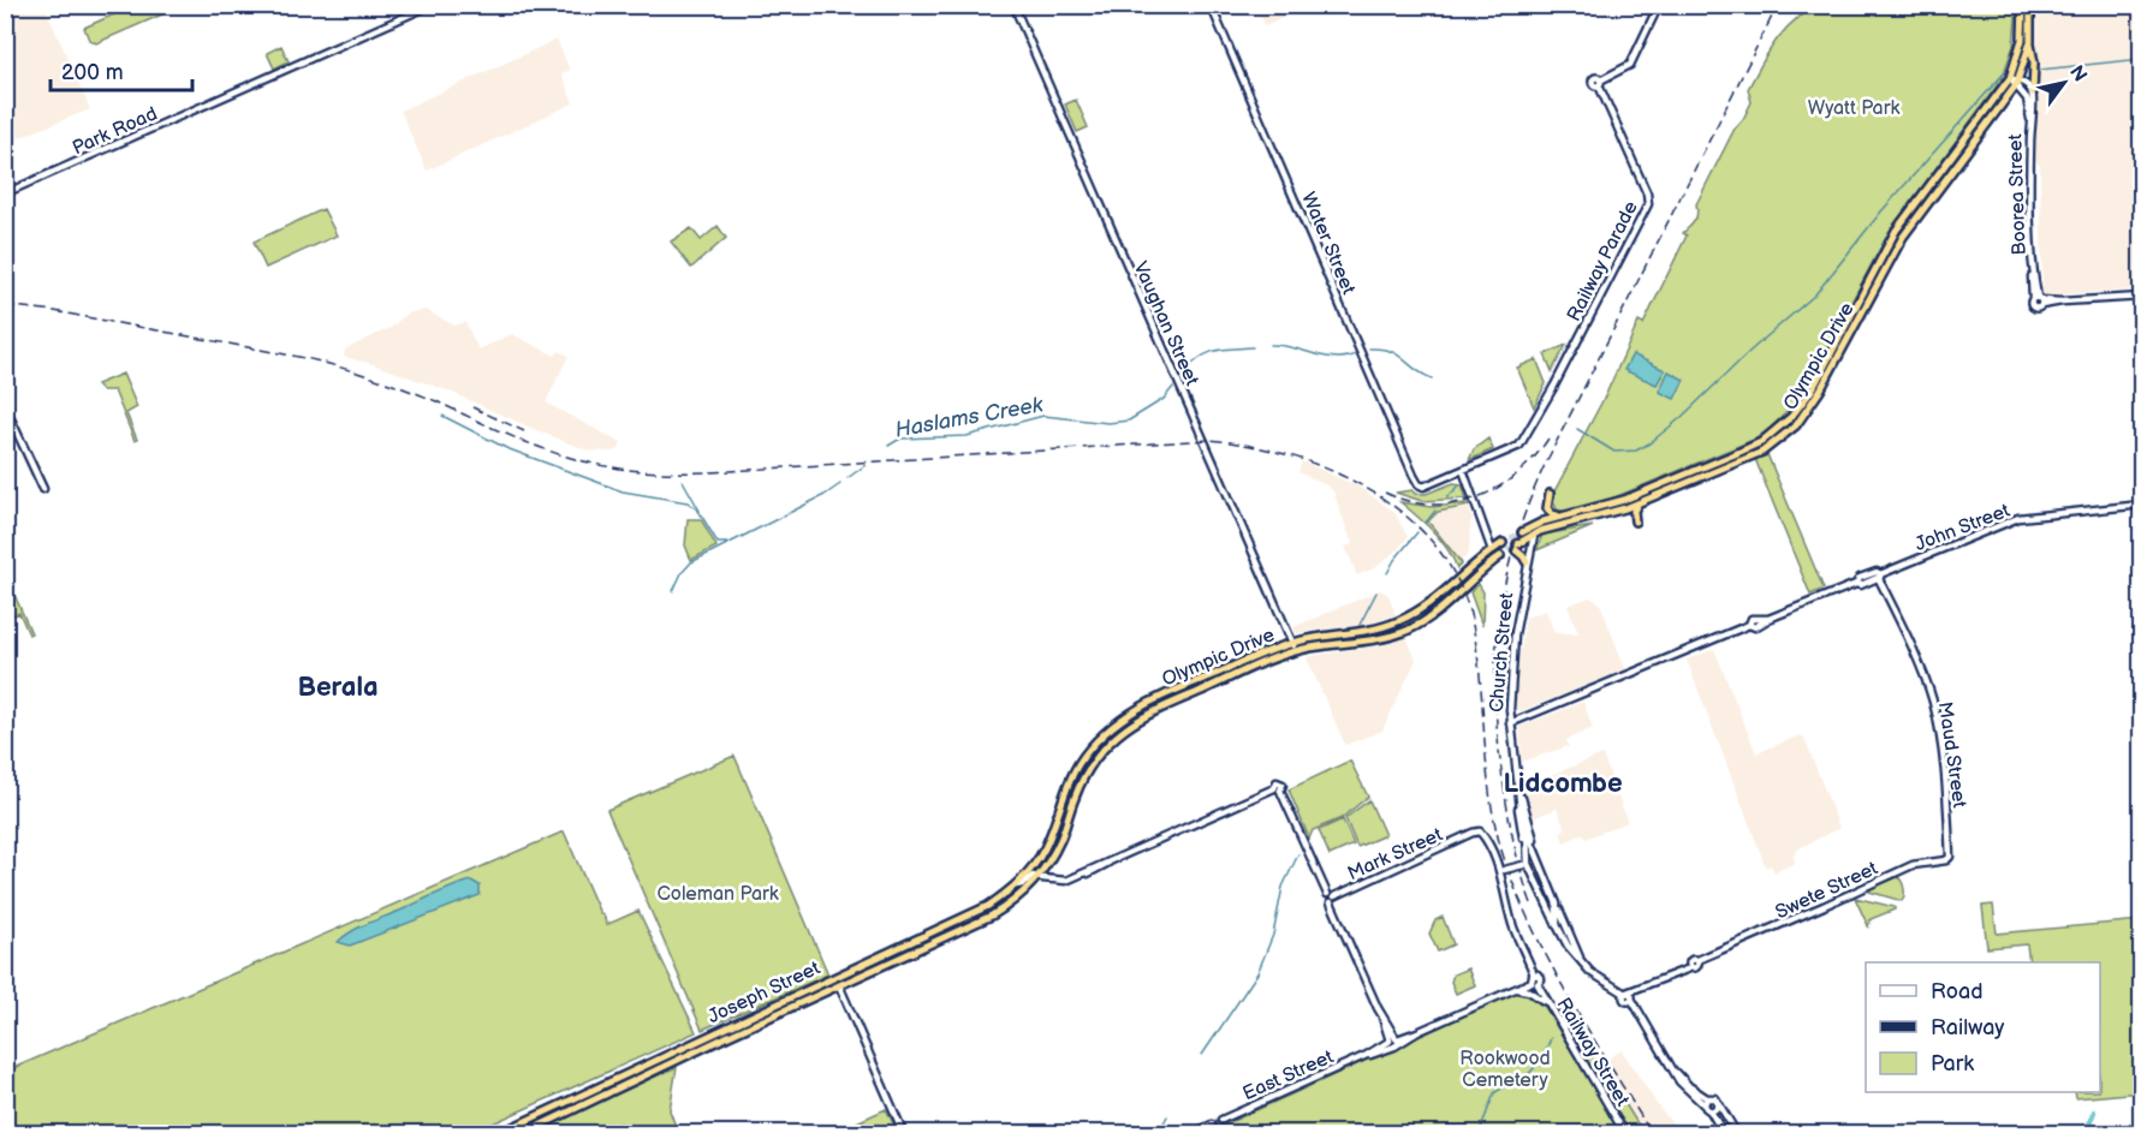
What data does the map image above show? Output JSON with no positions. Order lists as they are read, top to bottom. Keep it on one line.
{"streets":{"highway":["Olympic Drive","Church Street","Joseph Street"],"street":["Park Road","Boorea Street","Water Street","Railway Parade","Vaughan Street","John Street","Maud Street","Mark Street","Swete Street","Railway Street","East Street"]},"crossings":[["Boorea Street","Olympic Drive"],["Water Street","Railway Parade"],["Vaughan Street","Olympic Drive"],["Olympic Drive","Church Street"],["Olympic Drive","Joseph Street"],["John Street","Church Street"],["John Street","Maud Street"],["Maud Street","Swete Street"],["Mark Street","Joseph Street"],["Mark Street","Railway Street"],["Railway Street","East Street"]],"districts":["Berala","Lidcombe"],"water":["Haslams Creek"],"parks":["Wyatt Park","Coleman Park","Rookwood Cemetery"],"legend":["Road","Railway","Park"],"scale_bar":"200 m","north":"top right"}
